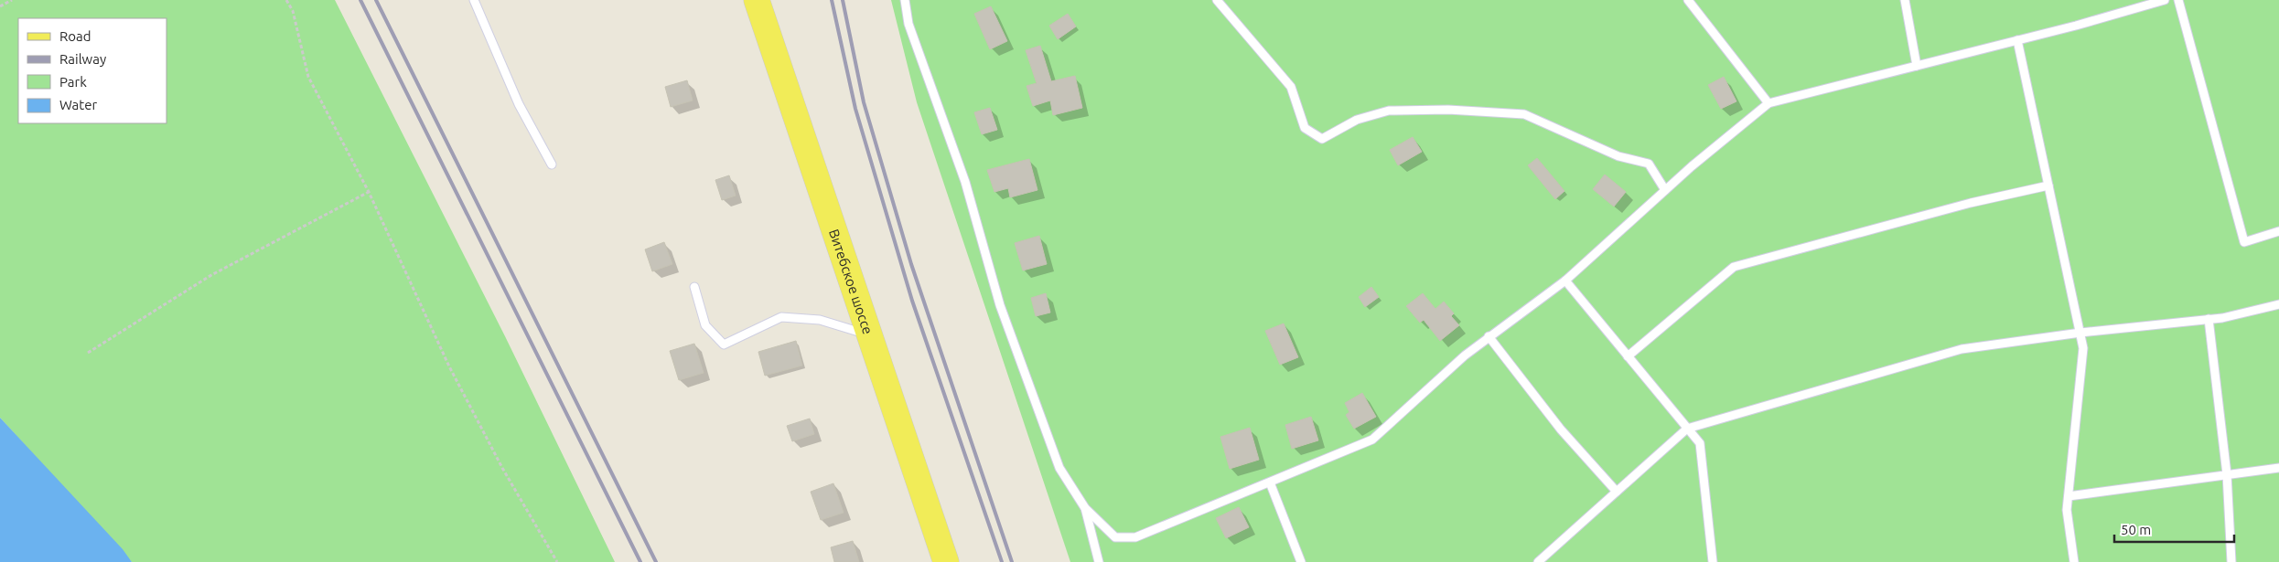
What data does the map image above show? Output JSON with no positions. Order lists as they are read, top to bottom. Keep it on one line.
{"streets":{"main road":["Витебское шоссе"]},"legend":["Road","Railway","Park","Water"],"scale_bar":"50 m"}
